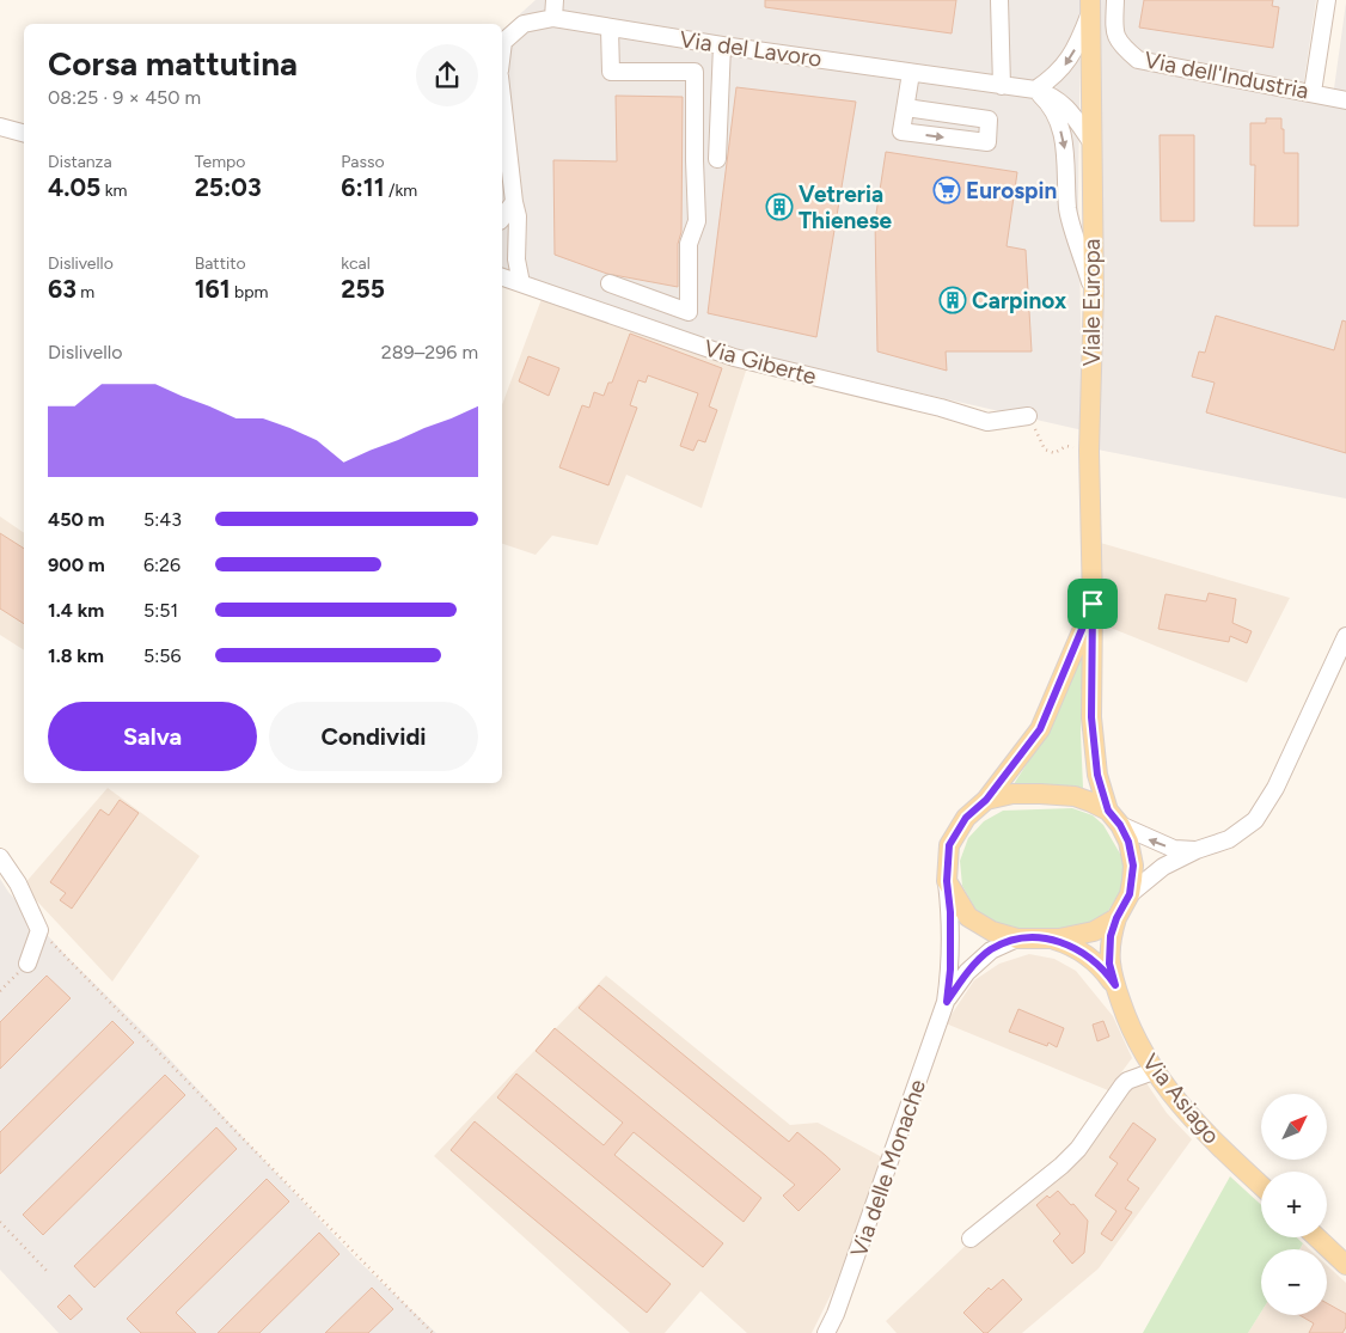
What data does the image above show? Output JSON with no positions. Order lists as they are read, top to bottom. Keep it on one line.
{"streets":{"main road":["Viale Europa","Via Asiago"],"street":["Via del Lavoro","Via dell'Industria","Via Giberte","Via delle Monache"]},"crossings":[["Via del Lavoro","Viale Europa"],["Viale Europa","Via Asiago"]],"places":{"supermarket":["Eurospin"],"building":["Vetreria Thienese","Carpinox"]},"north":"top right","page":{"heading":["Corsa mattutina","08:25 · 9 × 450 m"],"stats":[["Distanza","4.05 km"],["Tempo","25:03"],["Passo","6:11 /km"],["Dislivello","63 m"],["Battito","161 bpm"],["kcal","255"]],"chart":["Dislivello","289–296 m"],"list":[{"name":"450 m","note":"5:43"},{"name":"900 m","note":"6:26"},{"name":"1.4 km","note":"5:51"},{"name":"1.8 km","note":"5:56"}],"buttons":["Salva","Condividi"],"map_buttons":["+","−"]}}
